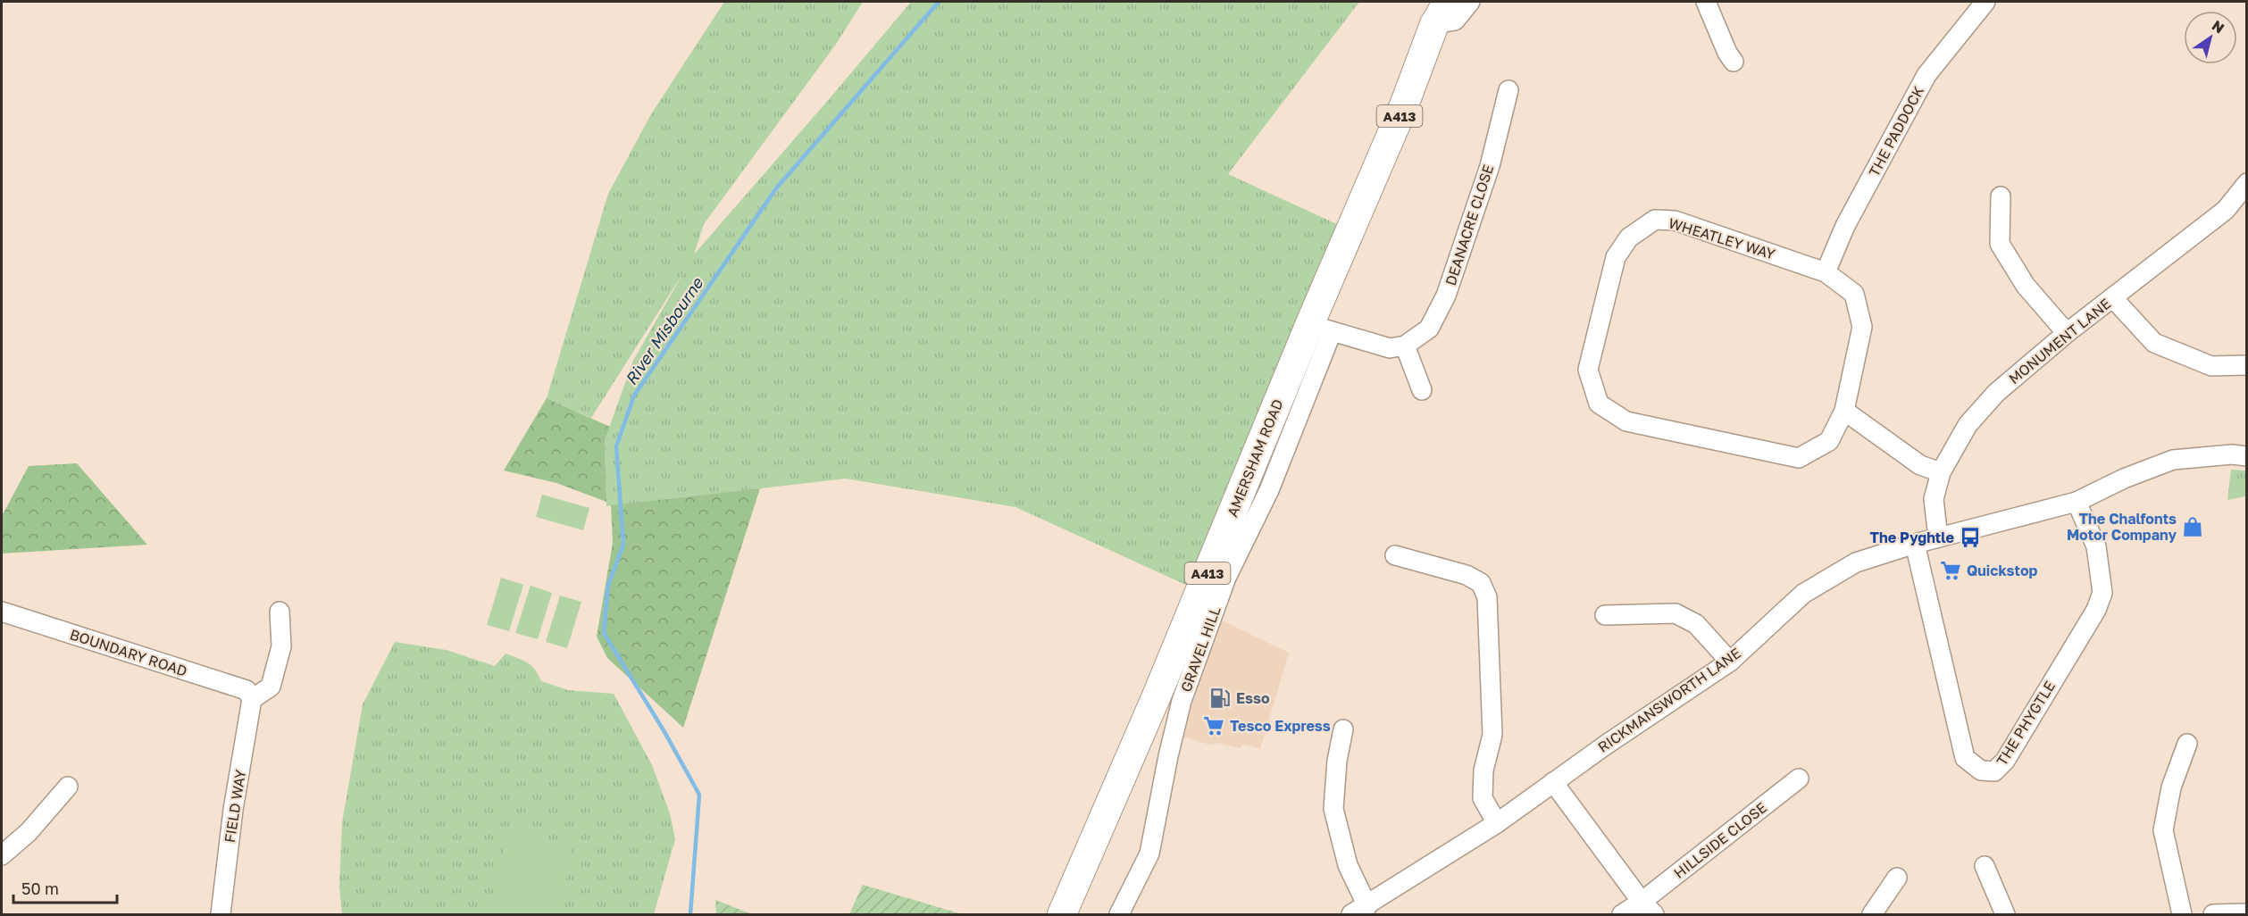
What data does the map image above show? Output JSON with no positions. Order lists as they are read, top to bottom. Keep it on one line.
{"streets":{"highway":["A413","AMERSHAM ROAD"],"street":["THE PADDOCK","DEANACRE CLOSE","WHEATLEY WAY","MONUMENT LANE","GRAVEL HILL","BOUNDARY ROAD","RICKMANSWORTH LANE","THE PHYGTLE","FIELD WAY","HILLSIDE CLOSE"]},"crossings":[["THE PADDOCK","WHEATLEY WAY"],["MONUMENT LANE","RICKMANSWORTH LANE"],["AMERSHAM ROAD","GRAVEL HILL"],["BOUNDARY ROAD","FIELD WAY"],["RICKMANSWORTH LANE","THE PHYGTLE"]],"water":["River Misbourne"],"places":{"shop":["The Chalfonts Motor Company"],"bus stop":["The Pyghtle"],"supermarket":["Quickstop","Tesco Express"],"fuel station":["Esso"]},"scale_bar":"50 m","north":"top right"}
